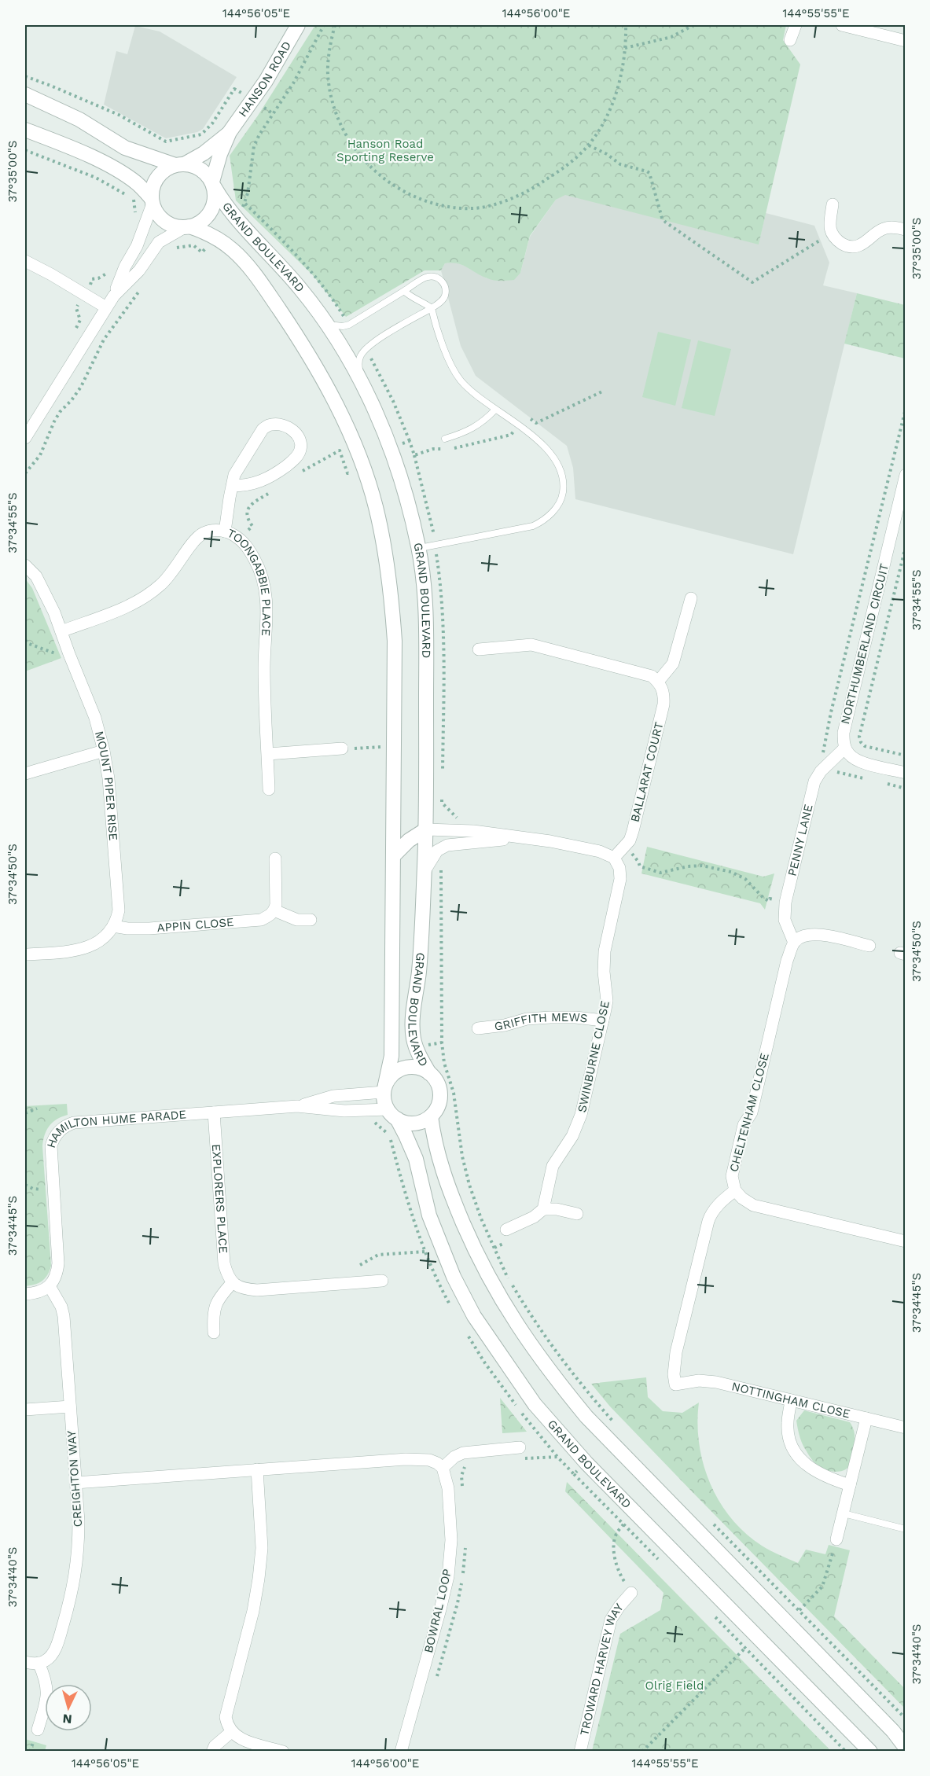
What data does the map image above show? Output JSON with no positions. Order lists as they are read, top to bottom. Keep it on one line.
{"streets":{"street":["HANSON ROAD","GRAND BOULEVARD","TOONGABBIE PLACE","NORTHUMBERLAND CIRCUIT","BALLARAT COURT","MOUNT PIPER RISE","PENNY LANE","APPIN CLOSE","GRIFFITH MEWS","SWINBURNE CLOSE","CHELTENHAM CLOSE","HAMILTON HUME PARADE","EXPLORERS PLACE","NOTTINGHAM CLOSE","CREIGHTON WAY","BOWRAL LOOP","TROWARD HARVEY WAY"]},"crossings":[["HANSON ROAD","GRAND BOULEVARD"],["GRAND BOULEVARD","HAMILTON HUME PARADE"],["TOONGABBIE PLACE","MOUNT PIPER RISE"],["NORTHUMBERLAND CIRCUIT","PENNY LANE"],["BALLARAT COURT","SWINBURNE CLOSE"],["MOUNT PIPER RISE","APPIN CLOSE"],["PENNY LANE","CHELTENHAM CLOSE"],["GRIFFITH MEWS","SWINBURNE CLOSE"],["CHELTENHAM CLOSE","NOTTINGHAM CLOSE"],["HAMILTON HUME PARADE","EXPLORERS PLACE"],["HAMILTON HUME PARADE","CREIGHTON WAY"]],"parks":["Hanson Road Sporting Reserve","Olrig Field"],"north":"bottom","coordinates":["144°56'05\"E","144°56'00\"E","144°55'55\"E","37°35'00\"S","37°34'55\"S","37°34'50\"S","37°34'45\"S","37°34'40\"S"]}
